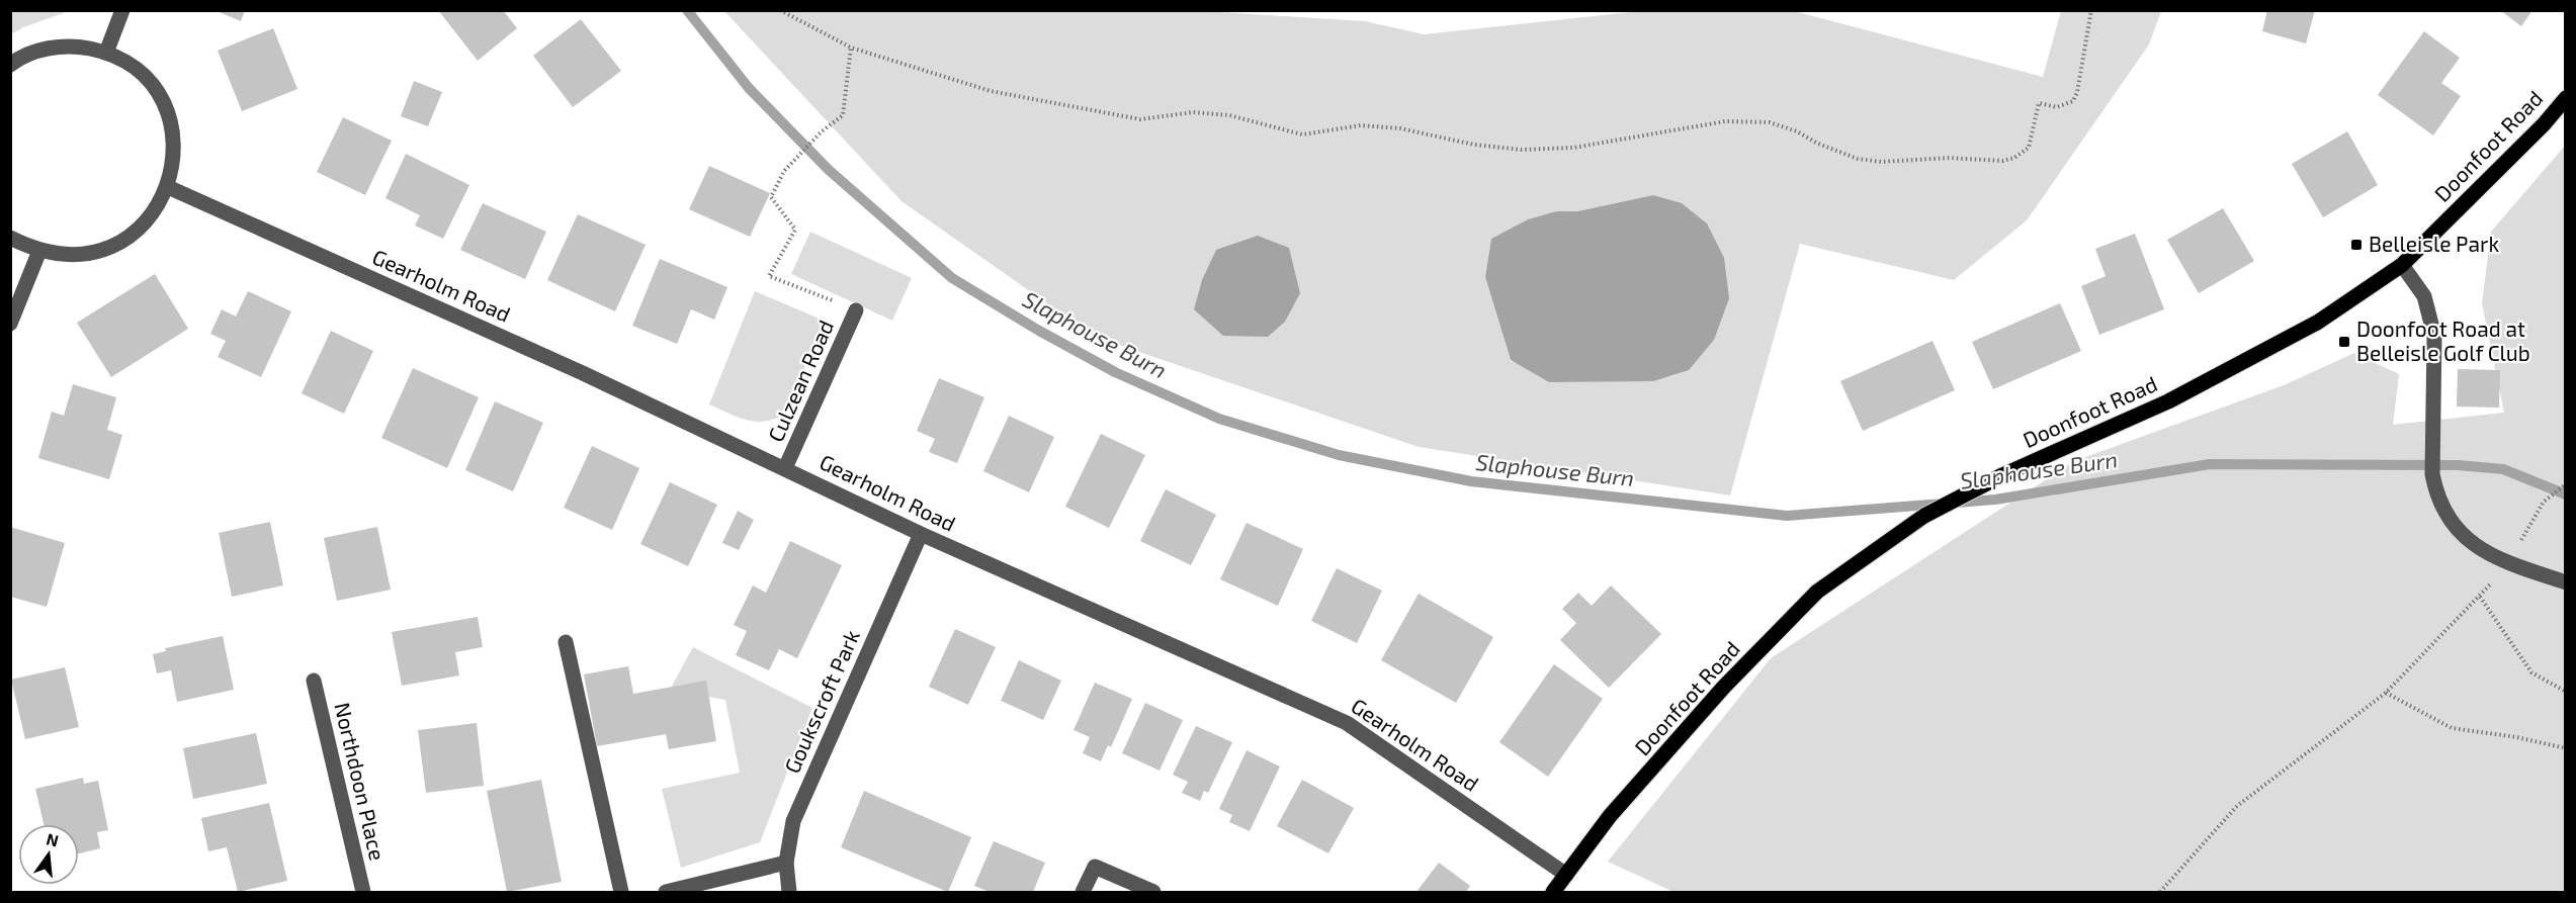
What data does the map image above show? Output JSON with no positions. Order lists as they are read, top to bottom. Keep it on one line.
{"streets":{"main road":["Doonfoot Road"],"street":["Gearholm Road","Culzean Road","Goukscroft Park","Northdoon Place"]},"crossings":[["Doonfoot Road","Gearholm Road"],["Gearholm Road","Culzean Road"],["Gearholm Road","Goukscroft Park"]],"water":["Slaphouse Burn"],"places":{"transit":["Belleisle Park","Doonfoot Road at Belleisle Golf Club"]},"north":"top"}
